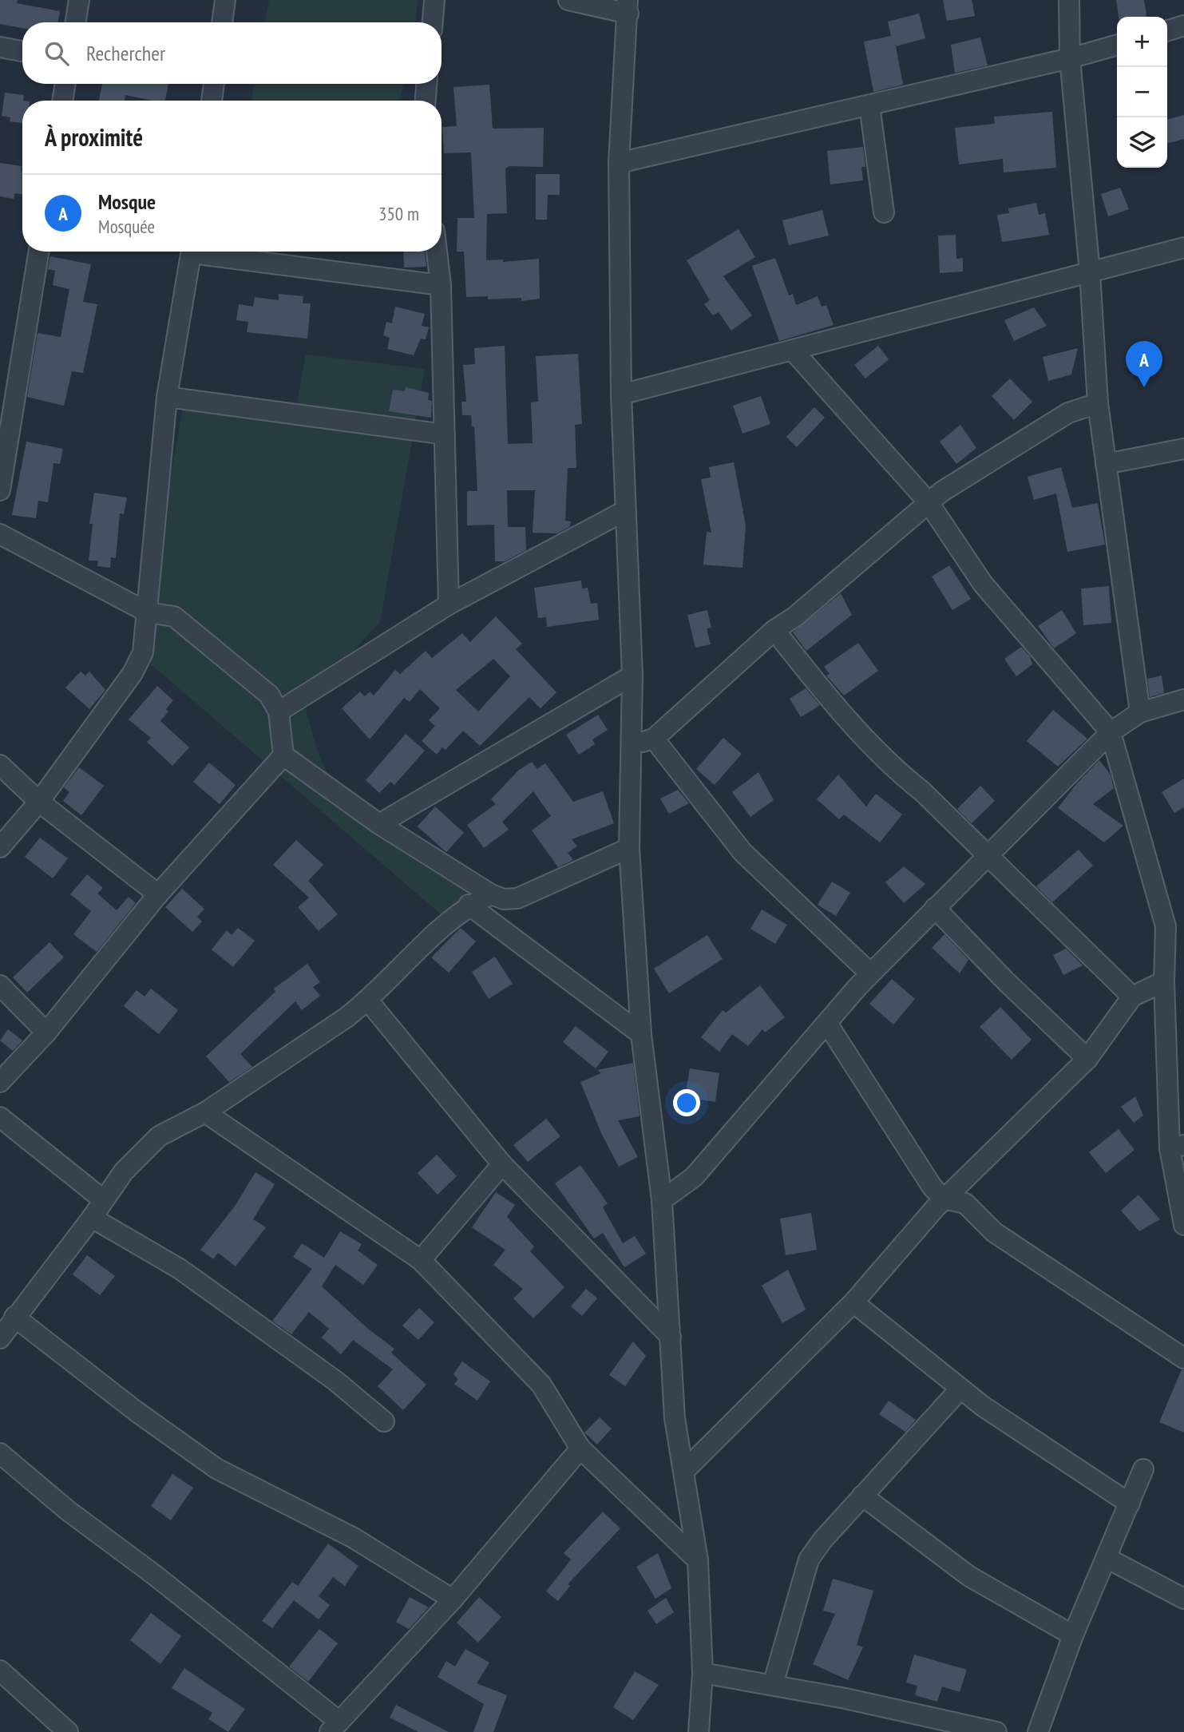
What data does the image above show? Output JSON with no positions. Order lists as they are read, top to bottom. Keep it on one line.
{"page":{"map_buttons":["+","−"],"search":"Rechercher","heading":"À proximité","list":[{"mark":"A","name":"Mosque","note":"Mosquée","value":"350 m"}],"pins":"A"}}
